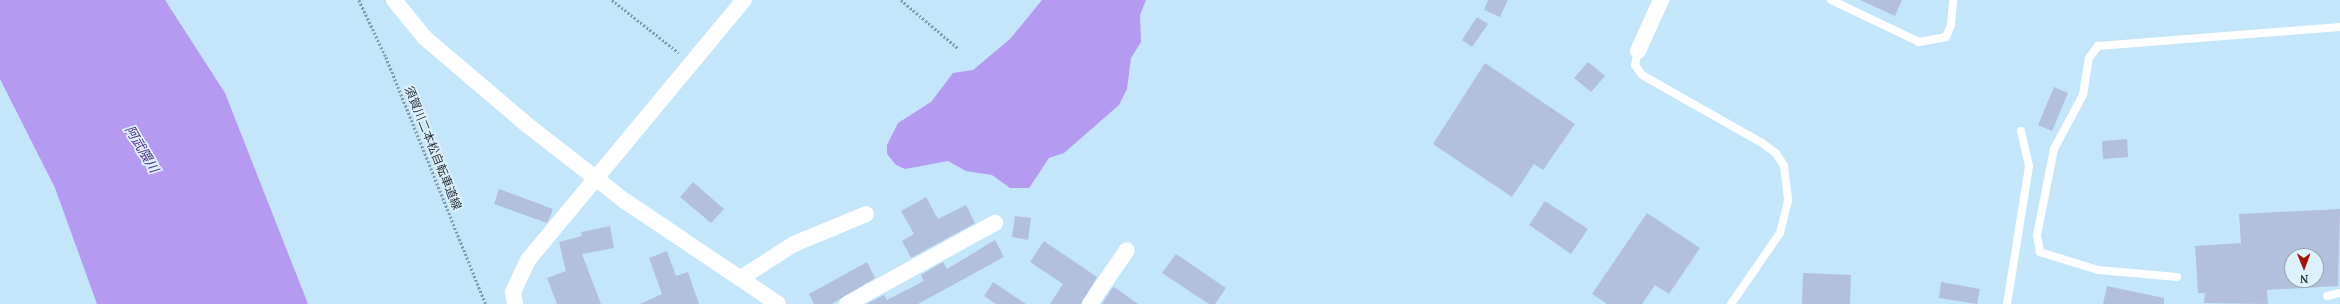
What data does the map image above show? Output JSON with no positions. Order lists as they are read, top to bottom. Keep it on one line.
{"streets":{"path":["須賀川二本松自転車道線"]},"water":["阿武隈川"],"north":"bottom"}
